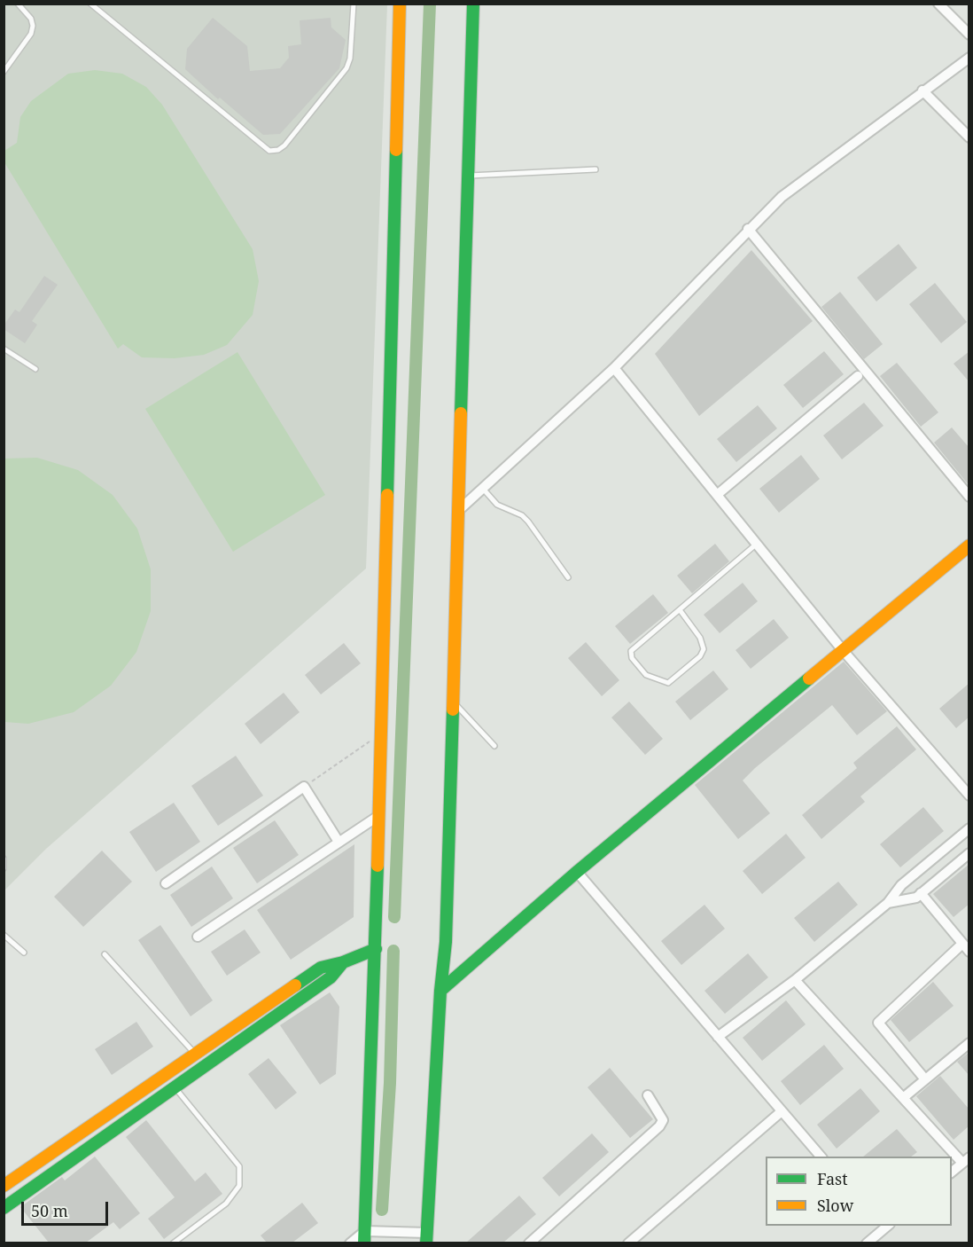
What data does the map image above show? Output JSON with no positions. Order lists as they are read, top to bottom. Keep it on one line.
{"legend":["Fast","Slow"],"scale_bar":"50 m"}
